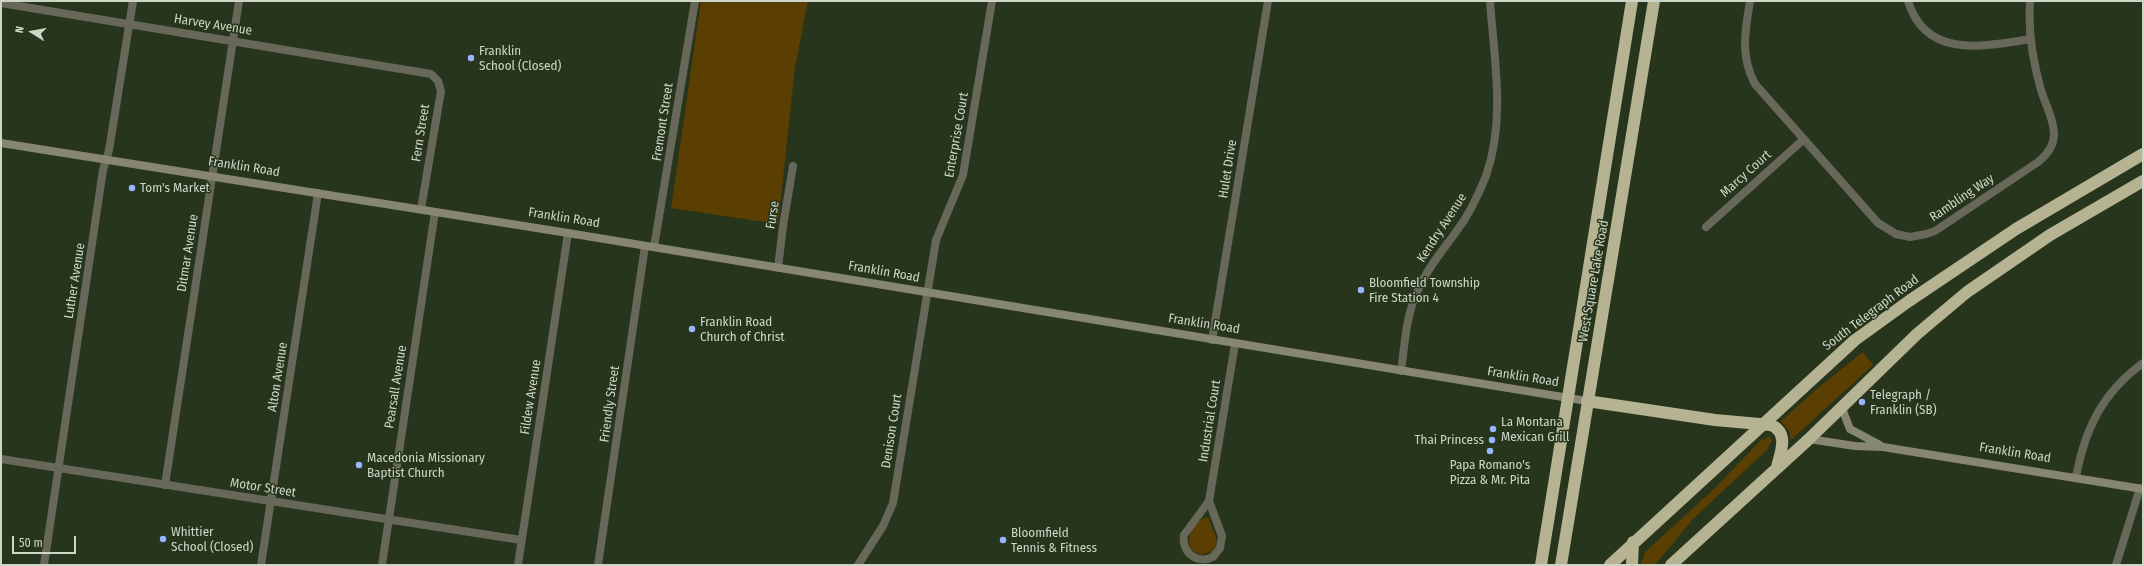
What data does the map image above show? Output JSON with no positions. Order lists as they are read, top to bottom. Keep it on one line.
{"streets":{"highway":["Franklin Road","West Square Lake Road","South Telegraph Road"],"street":["Harvey Avenue","Fremont Street","Fern Street","Enterprise Court","Hulet Drive","Marcy Court","Rambling Way","Furse","Kendry Avenue","Ditmar Avenue","Luther Avenue","Alton Avenue","Pearsall Avenue","Fildew Avenue","Friendly Street","Industrial Court","Denison Court","Motor Street"]},"crossings":[["Harvey Avenue","Fern Street"],["Harvey Avenue","Ditmar Avenue"],["Harvey Avenue","Luther Avenue"],["Fremont Street","Franklin Road"],["Fremont Street","Friendly Street"],["Fern Street","Franklin Road"],["Enterprise Court","Franklin Road"],["Enterprise Court","Denison Court"],["Franklin Road","Hulet Drive"],["Franklin Road","Furse"],["Franklin Road","Kendry Avenue"],["Franklin Road","Ditmar Avenue"],["Franklin Road","Luther Avenue"],["Franklin Road","West Square Lake Road"],["Franklin Road","South Telegraph Road"],["Franklin Road","Alton Avenue"],["Franklin Road","Pearsall Avenue"],["Franklin Road","Fildew Avenue"],["Franklin Road","Friendly Street"],["Franklin Road","Industrial Court"],["Franklin Road","Denison Court"],["Marcy Court","Rambling Way"],["Ditmar Avenue","Motor Street"],["Luther Avenue","Motor Street"],["Alton Avenue","Motor Street"],["Pearsall Avenue","Motor Street"],["Fildew Avenue","Motor Street"]],"places":["Franklin School (Closed)","Tom's Market","Bloomfield Township Fire Station 4","Franklin Road Church of Christ","Telegraph / Franklin (SB)","La Montana Mexican Grill","Thai Princess","Papa Romano's Pizza & Mr. Pita","Macedonia Missionary Baptist Church","Whittier School (Closed)","Bloomfield Tennis & Fitness"],"scale_bar":"50 m","north":"left"}
